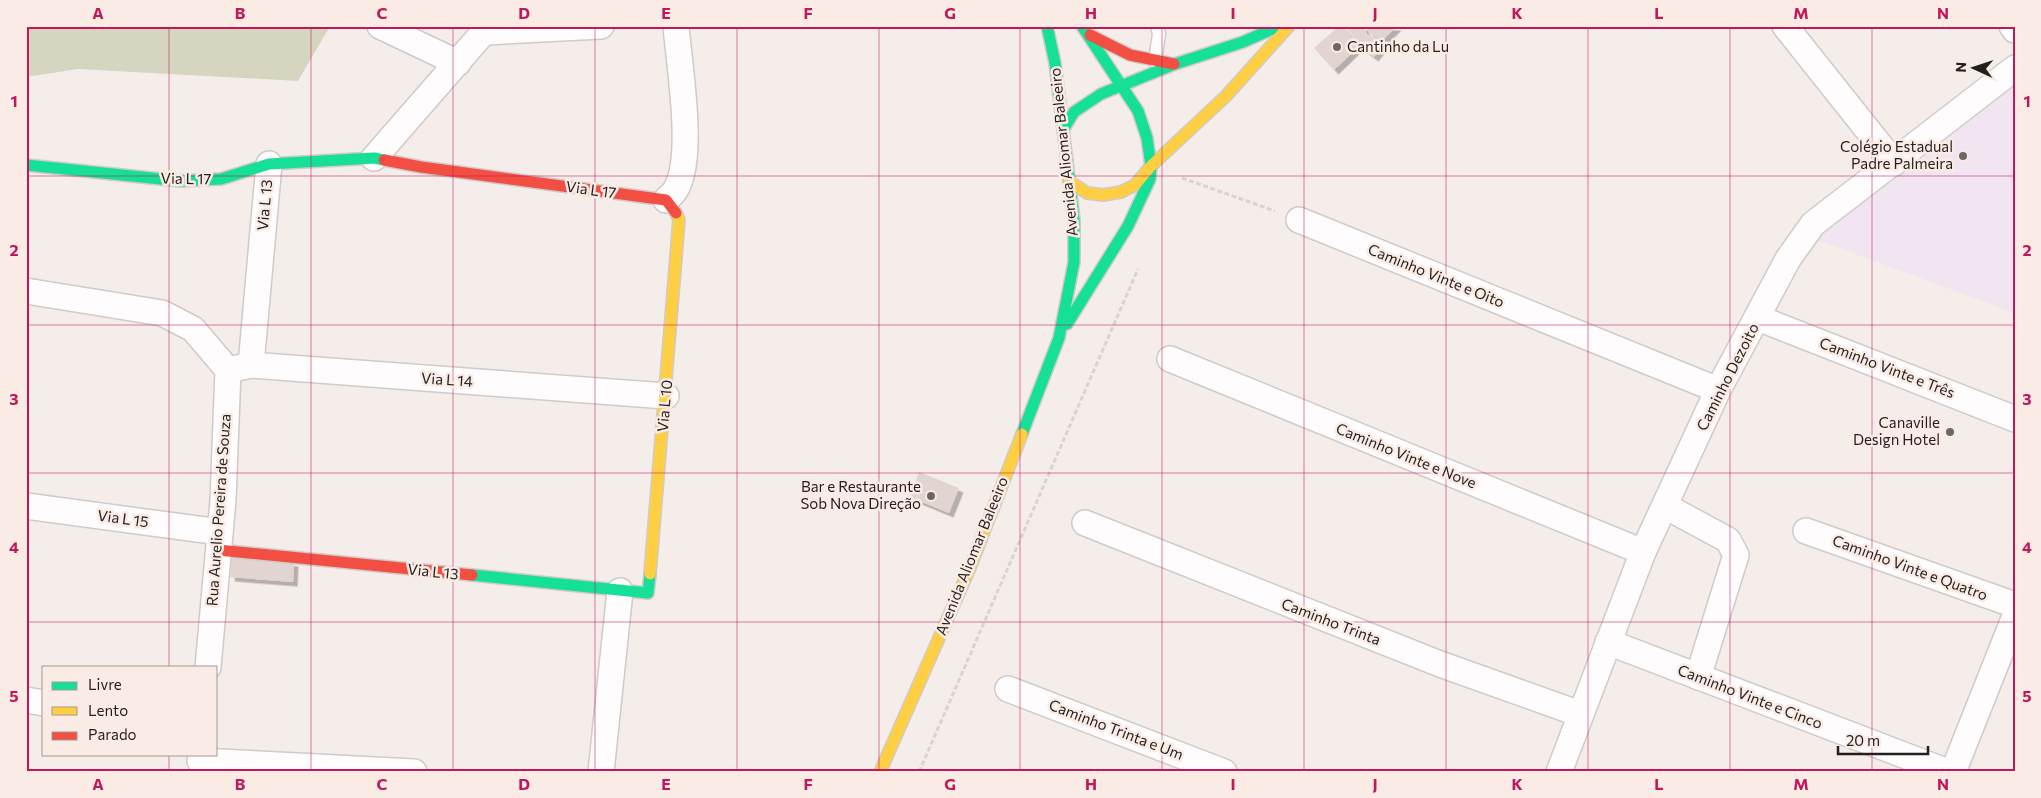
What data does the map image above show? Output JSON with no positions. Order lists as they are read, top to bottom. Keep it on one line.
{"streets":{"street":["Avenida Aliomar Baleeiro","Via L 17","Via L 13","Caminho Vinte e Oito","Caminho Vinte e Três","Caminho Dezoito","Via L 14","Via L 10","Caminho Vinte e Nove","Rua Aurelio Pereira de Souza","Via L 15","Caminho Vinte e Quatro","Caminho Trinta","Caminho Vinte e Cinco","Caminho Trinta e Um"]},"crossings":[["Via L 17","Via L 13"],["Via L 17","Via L 10"],["Via L 13","Via L 14"],["Via L 13","Via L 10"],["Via L 13","Rua Aurelio Pereira de Souza"],["Via L 13","Via L 15"],["Caminho Vinte e Oito","Caminho Dezoito"],["Caminho Vinte e Três","Caminho Dezoito"],["Caminho Dezoito","Caminho Vinte e Nove"],["Caminho Dezoito","Caminho Trinta"],["Caminho Dezoito","Caminho Vinte e Cinco"],["Via L 14","Via L 10"],["Via L 14","Rua Aurelio Pereira de Souza"],["Rua Aurelio Pereira de Souza","Via L 15"]],"places":["Cantinho da Lu","Colégio Estadual Padre Palmeira","Canaville Design Hotel","Bar e Restaurante Sob Nova Direção"],"legend":["Livre","Lento","Parado"],"scale_bar":"20 m","north":"left","grid":{"columns":["A","B","C","D","E","F","G","H","I","J","K","L","M","N"],"rows":["1","2","3","4","5"]}}
